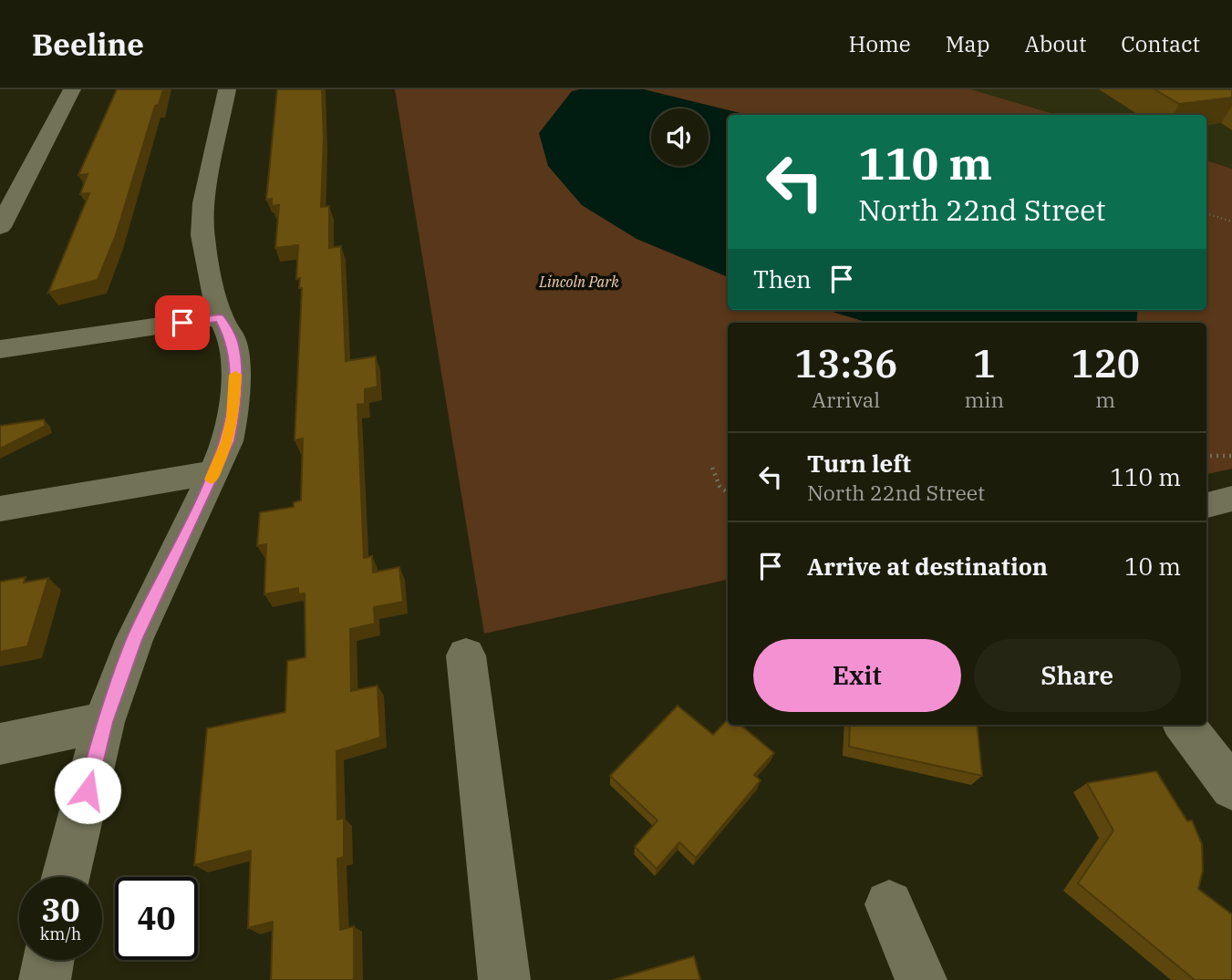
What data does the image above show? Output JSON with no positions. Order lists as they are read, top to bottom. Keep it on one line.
{"parks":["Lincoln Park"],"page":{"header":"Beeline","nav":["Home","Map","About","Contact"],"turn":["110 m","North 22nd Street"],"then":"Then","eta":["13:36","Arrival","1","min","120","m"],"list":[{"name":"Turn left","note":"North 22nd Street","value":"110 m"},{"name":"Arrive at destination","value":"10 m"}],"buttons":["Exit","Share"],"speed":"30 km/h","limit":"40"}}
